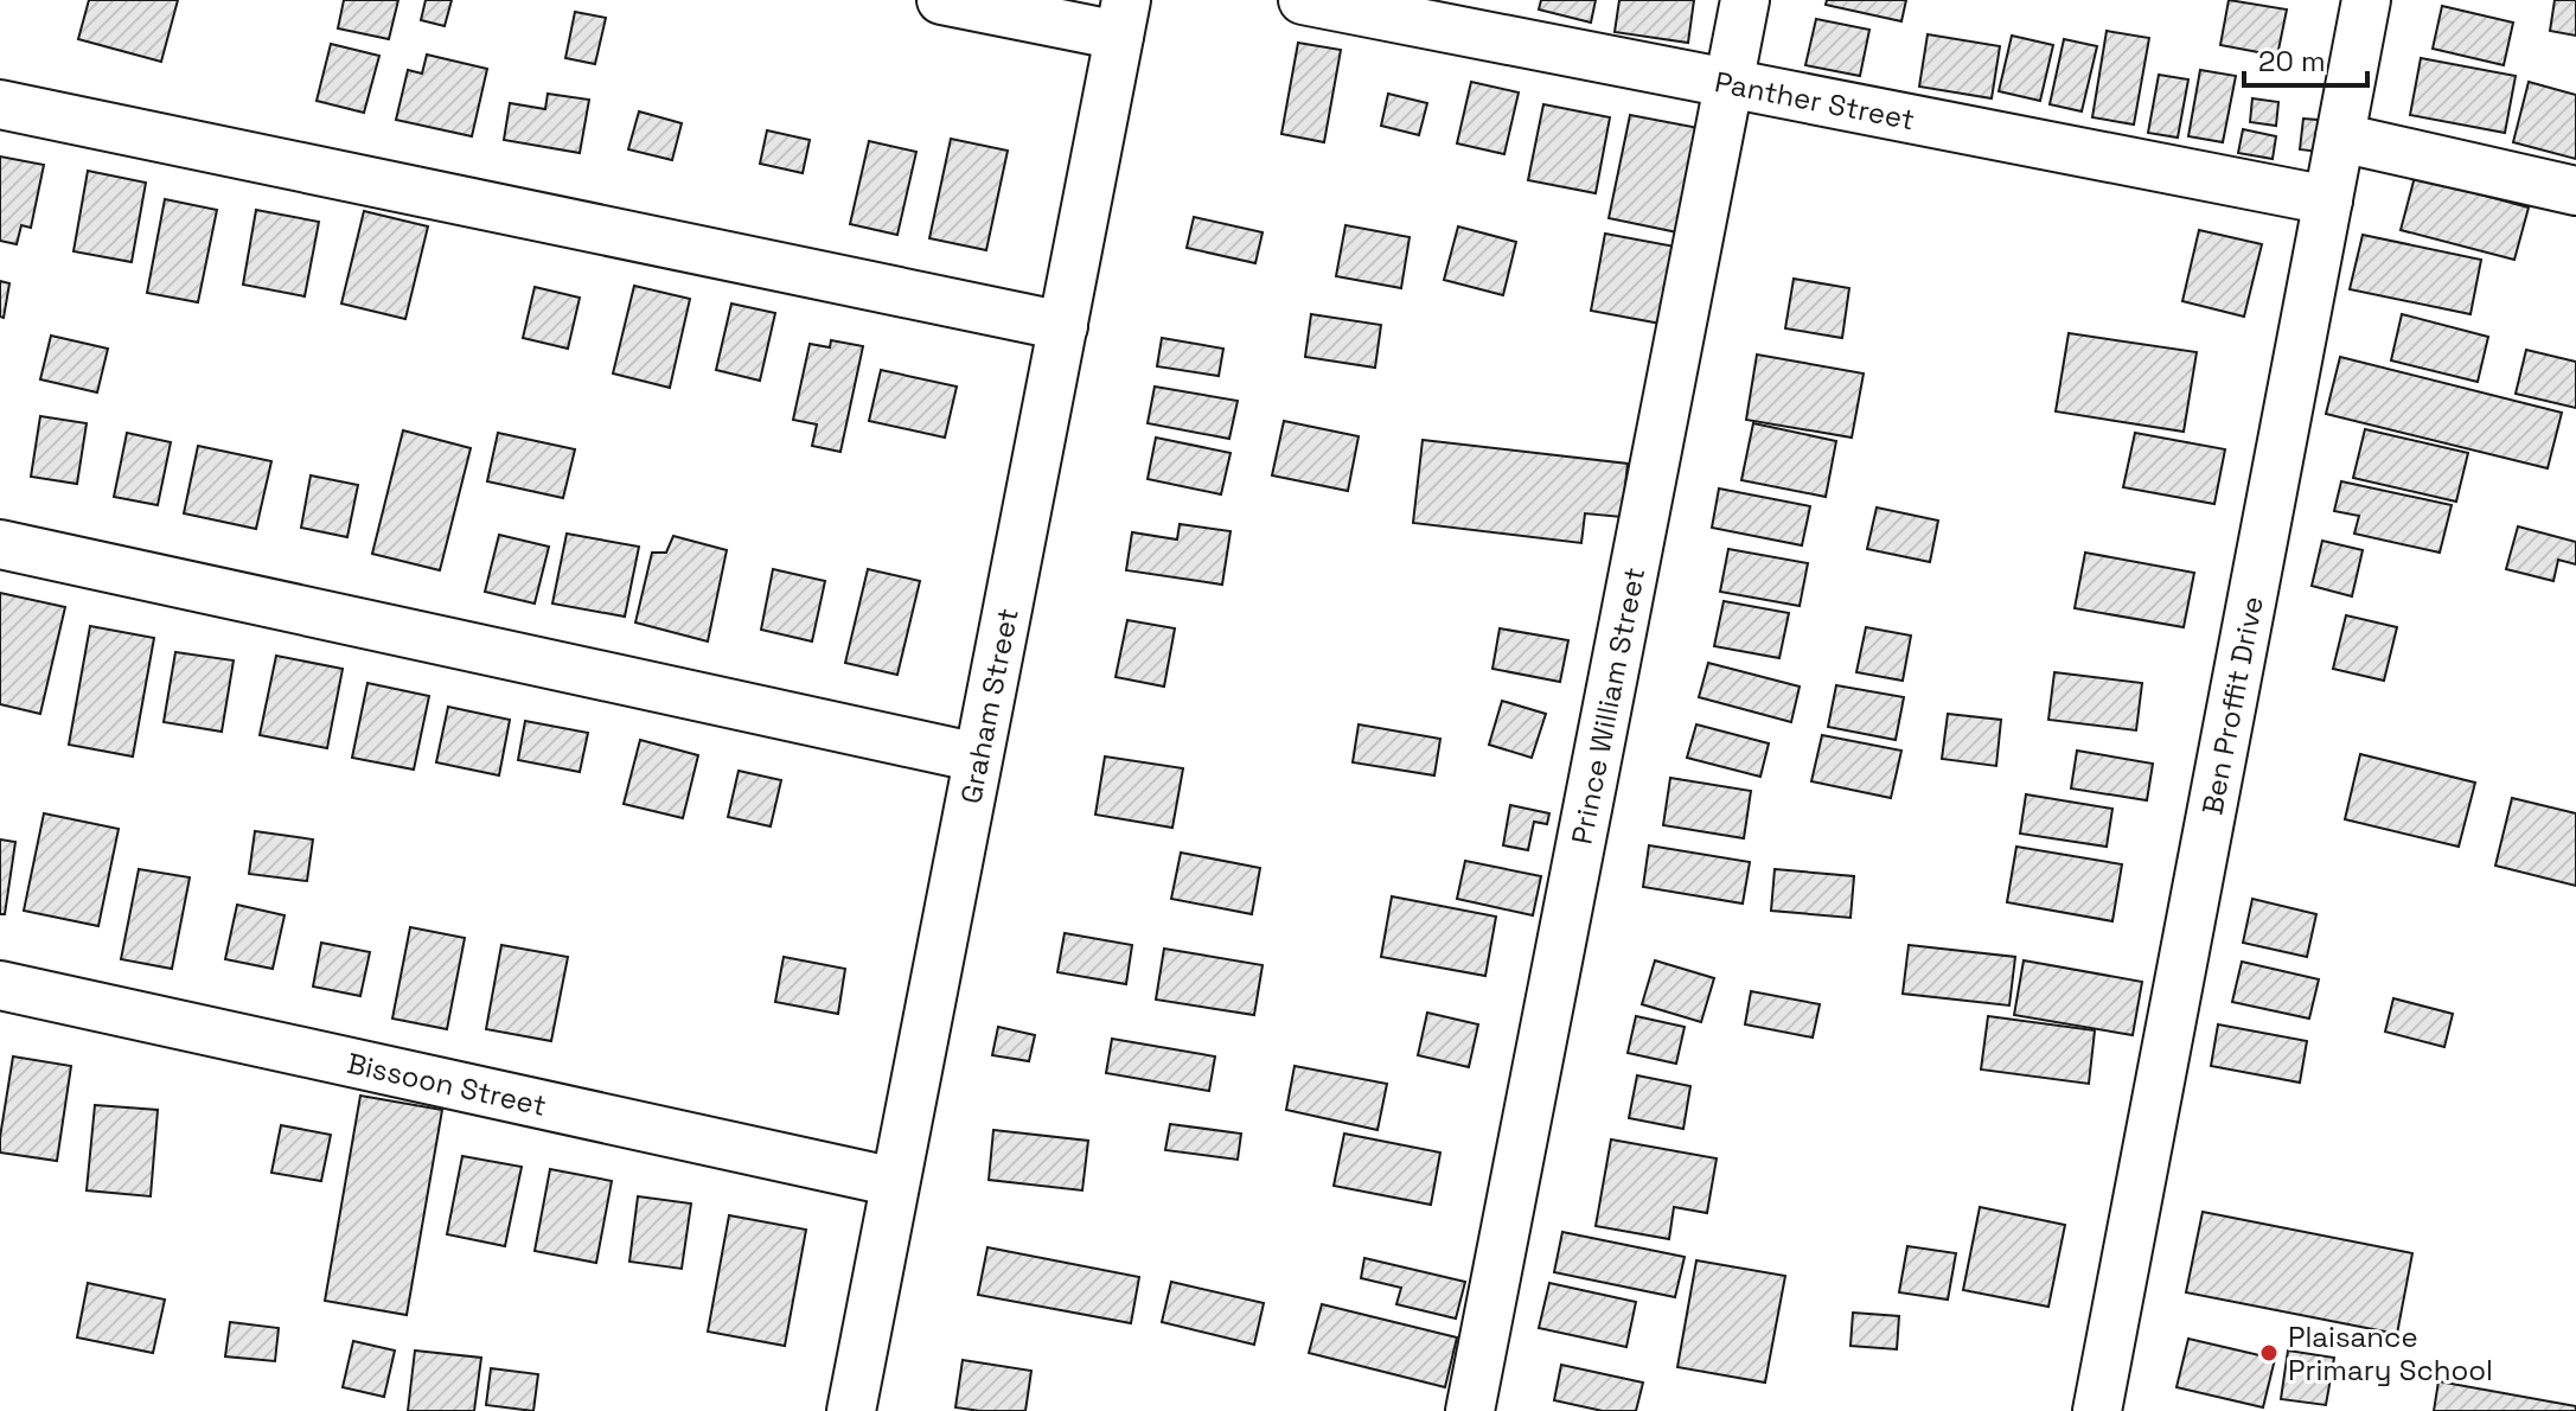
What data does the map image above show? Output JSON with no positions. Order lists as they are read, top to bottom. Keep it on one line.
{"streets":{"street":["Panther Street","Graham Street","Prince William Street","Ben Proffit Drive","Bissoon Street"]},"crossings":[["Panther Street","Prince William Street"],["Panther Street","Ben Proffit Drive"],["Graham Street","Bissoon Street"]],"places":["Plaisance Primary School"],"scale_bar":"20 m"}
